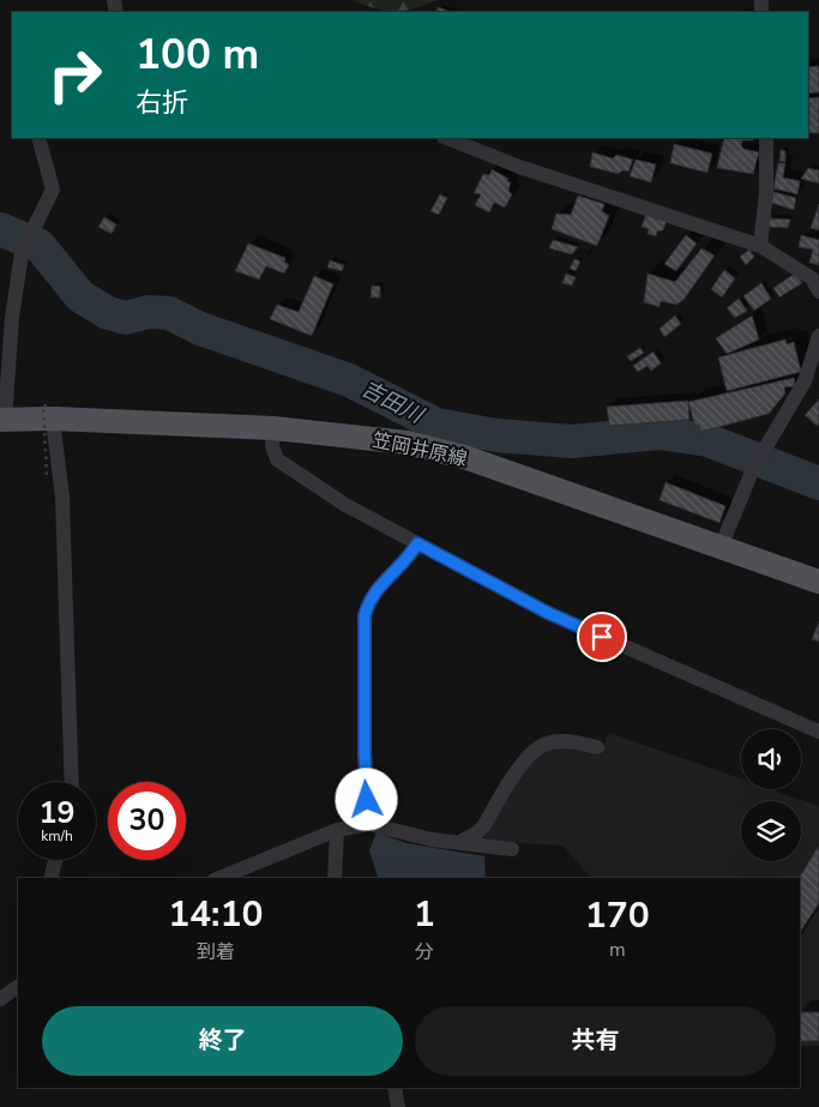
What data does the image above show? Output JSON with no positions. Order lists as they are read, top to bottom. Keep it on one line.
{"streets":{"main road":["笠岡井原線"]},"water":["吉田川"],"page":{"turn":["100 m","右折"],"speed":"19 km/h","limit":"30","eta":["14:10","到着","1","分","170","m"],"buttons":["終了","共有"]}}
